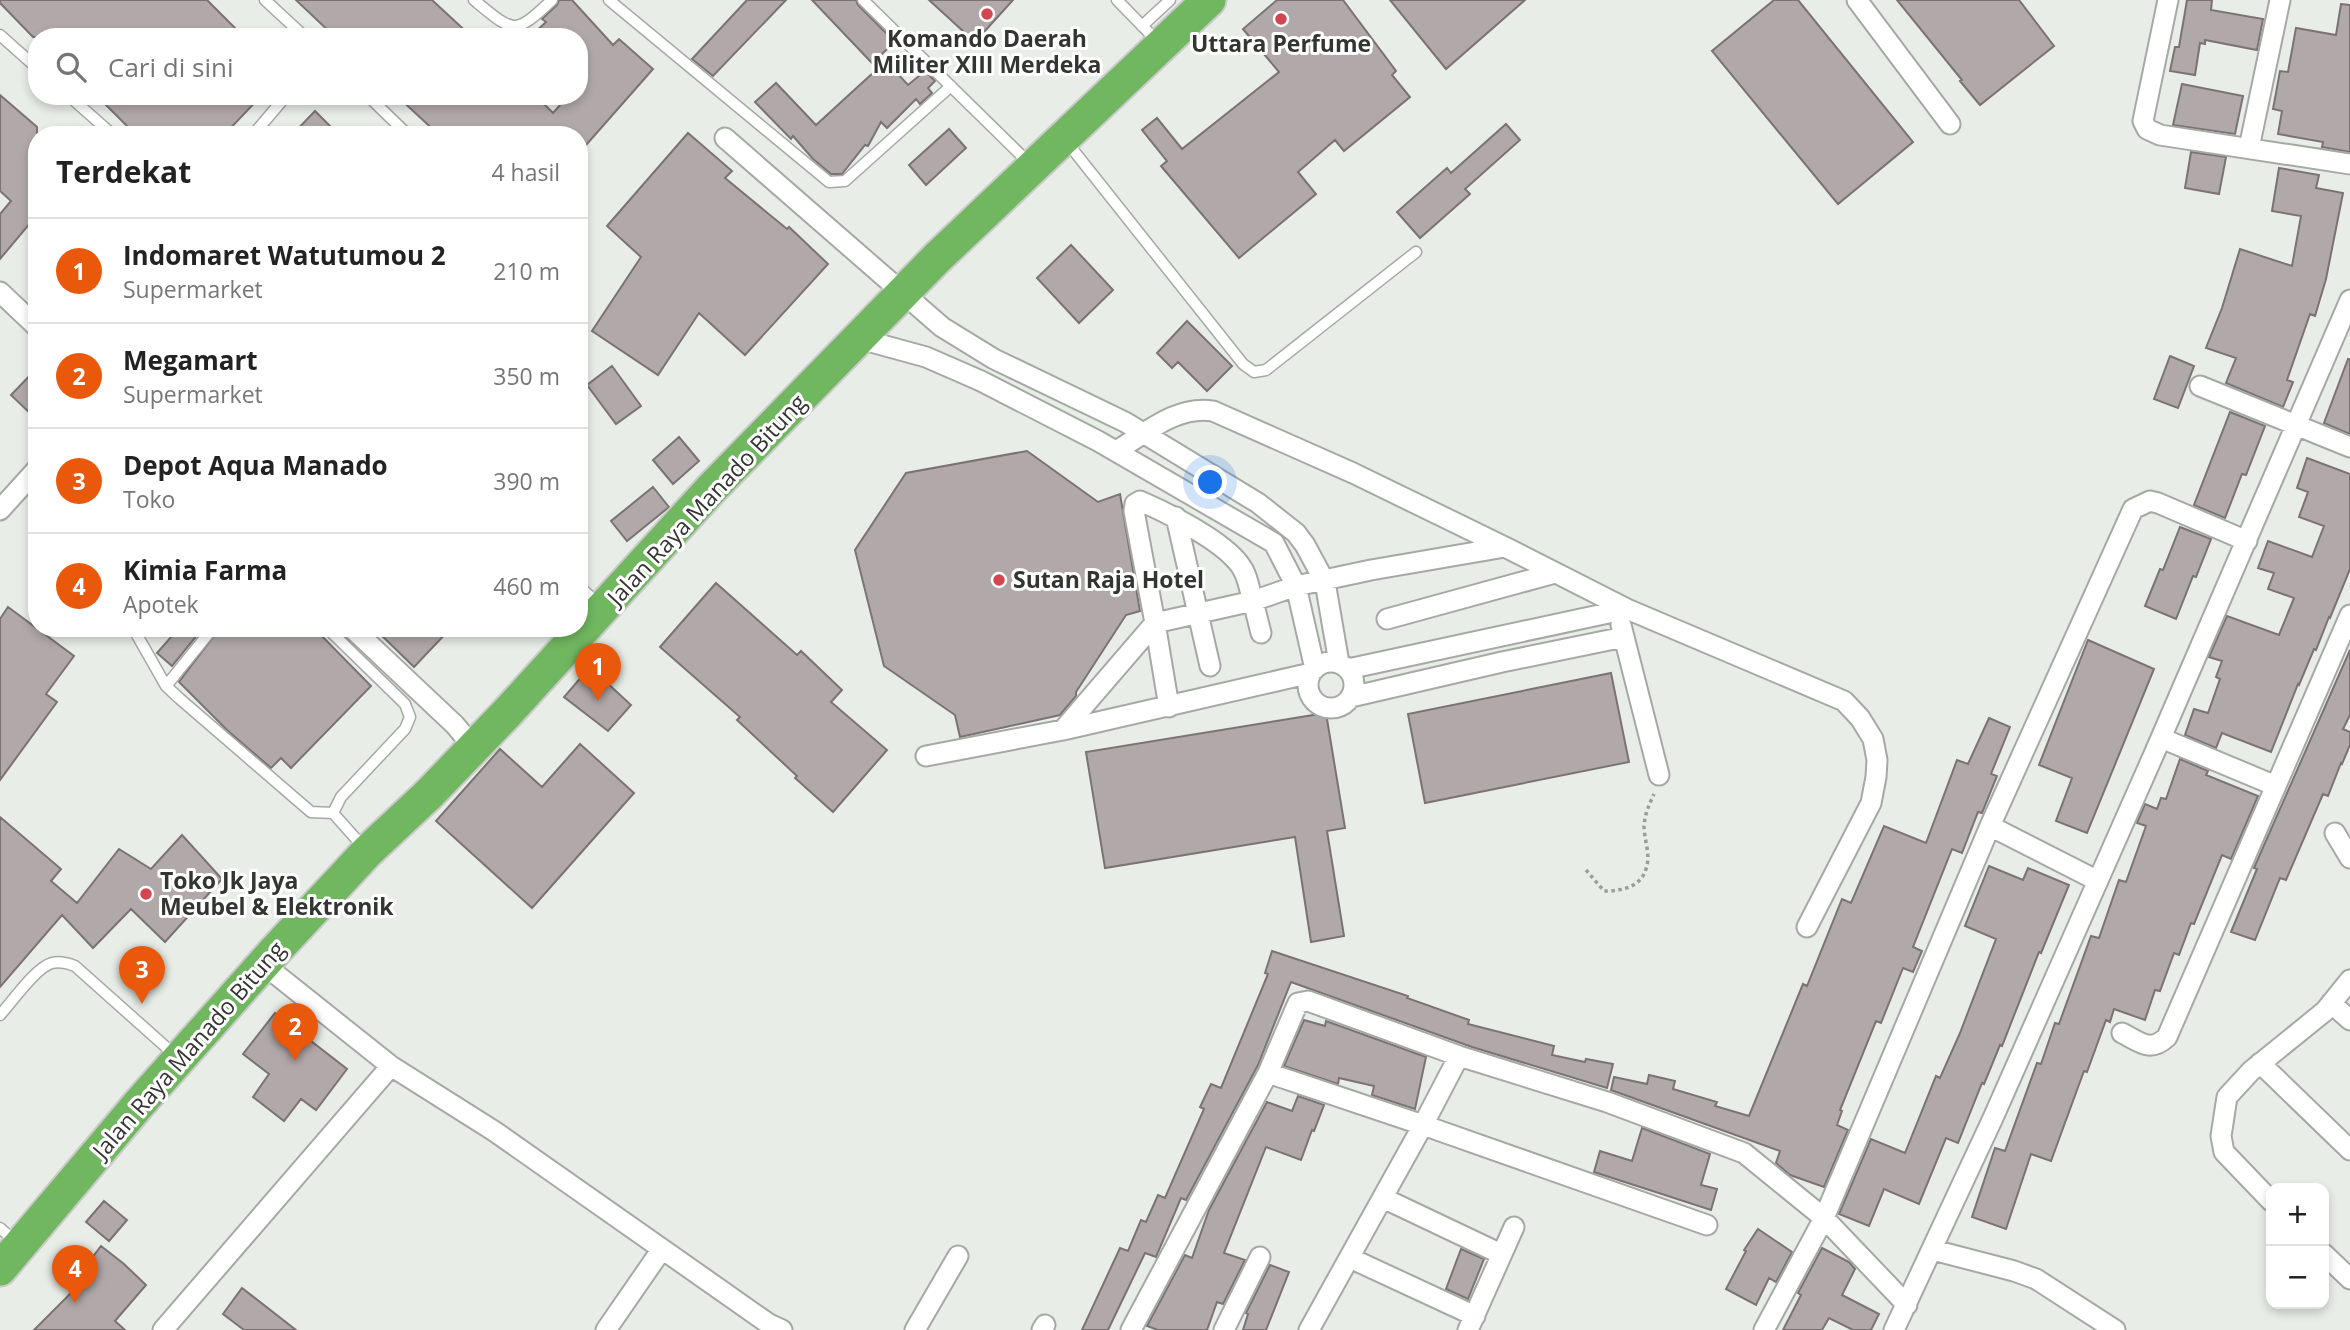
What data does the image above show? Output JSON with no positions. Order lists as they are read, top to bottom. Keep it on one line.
{"streets":{"highway":["Jalan Raya Manado Bitung"]},"places":["Komando Daerah Militer XIII Merdeka","Uttara Perfume","Sutan Raja Hotel","Toko Jk Jaya Meubel & Elektronik"],"page":{"search":"Cari di sini","heading":["Terdekat","4 hasil"],"list":[{"mark":"1","name":"Indomaret Watutumou 2","note":"Supermarket","value":"210 m"},{"mark":"2","name":"Megamart","note":"Supermarket","value":"350 m"},{"mark":"3","name":"Depot Aqua Manado","note":"Toko","value":"390 m"},{"mark":"4","name":"Kimia Farma","note":"Apotek","value":"460 m"}],"pins":["1","3","2","4"],"map_buttons":["+","−"]}}
